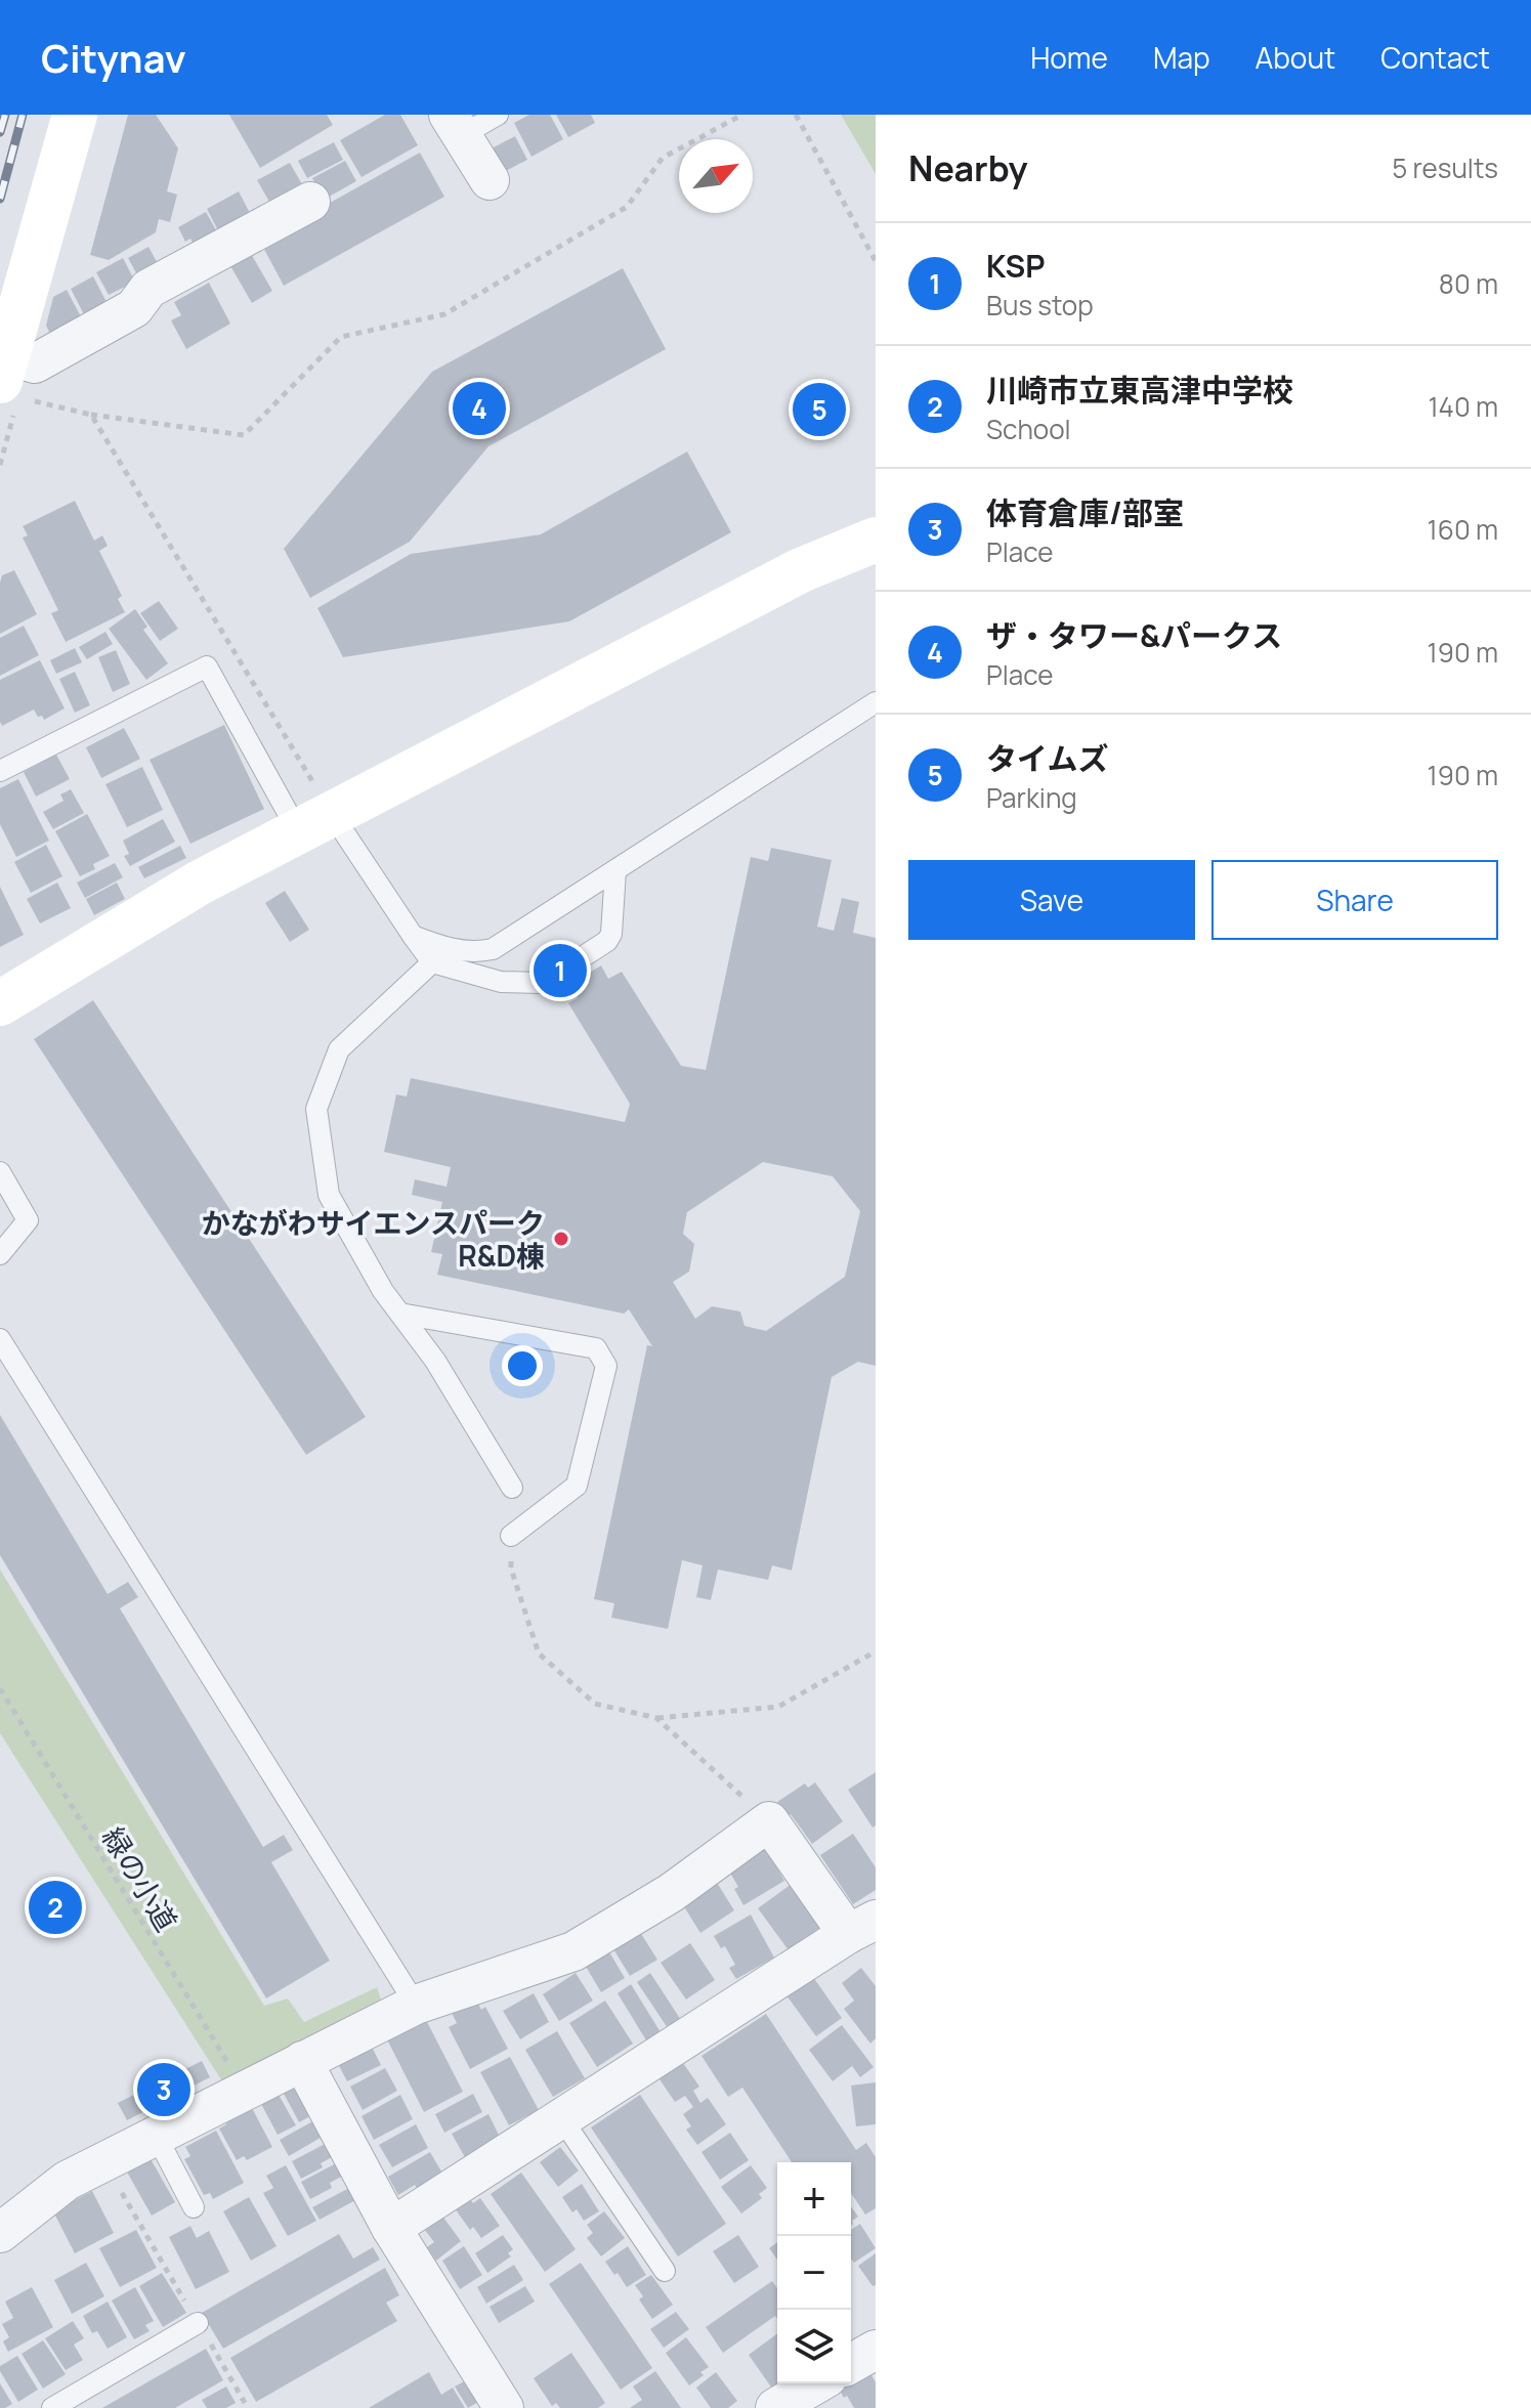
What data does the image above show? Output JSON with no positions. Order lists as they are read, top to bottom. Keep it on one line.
{"streets":{"path":["緑の小道"]},"places":["かながわサイエンスパーク R&D棟"],"north":"top right","page":{"header":"Citynav","nav":["Home","Map","About","Contact"],"heading":["Nearby","5 results"],"list":[{"mark":"1","name":"KSP","note":"Bus stop","value":"80 m"},{"mark":"2","name":"川崎市立東高津中学校","note":"School","value":"140 m"},{"mark":"3","name":"体育倉庫/部室","note":"Place","value":"160 m"},{"mark":"4","name":"ザ・タワー&パークス","note":"Place","value":"190 m"},{"mark":"5","name":"タイムズ","note":"Parking","value":"190 m"}],"pins":["4","5","1","2","3"],"buttons":["Save","Share"],"map_buttons":["+","−"]}}
